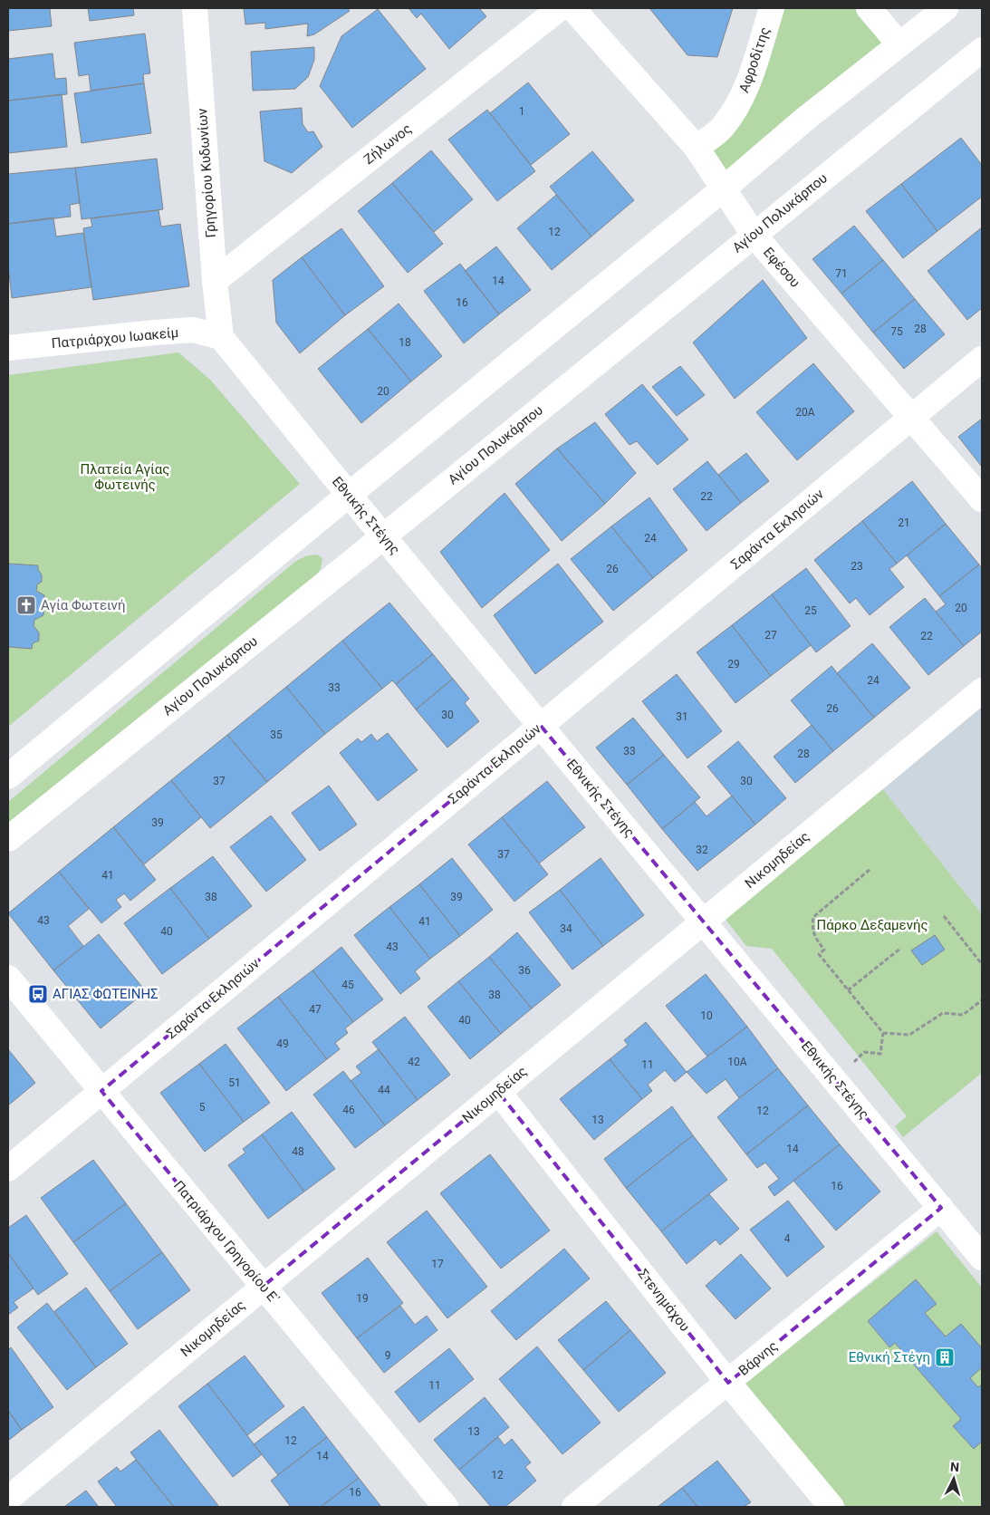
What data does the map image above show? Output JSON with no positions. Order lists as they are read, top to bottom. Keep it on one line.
{"streets":{"street":["Αφροδίτης","Ζήλωνος","Γρηγορίου Κυδωνίων","Αγίου Πολυκάρπου","Εφέσου","Πατριάρχου Ιωακείμ","Εθνικής Στέγης","Σαράντα Εκλησιών","Νικομηδείας","Πατριάρχου Γρηγορίου Ε΄","Στενημάχου","Βάρνης"]},"crossings":[["Αφροδίτης","Εφέσου"],["Ζήλωνος","Γρηγορίου Κυδωνίων"],["Γρηγορίου Κυδωνίων","Πατριάρχου Ιωακείμ"],["Γρηγορίου Κυδωνίων","Εθνικής Στέγης"],["Αγίου Πολυκάρπου","Εφέσου"],["Αγίου Πολυκάρπου","Εθνικής Στέγης"],["Εφέσου","Σαράντα Εκλησιών"],["Πατριάρχου Ιωακείμ","Εθνικής Στέγης"],["Εθνικής Στέγης","Σαράντα Εκλησιών"],["Εθνικής Στέγης","Νικομηδείας"],["Εθνικής Στέγης","Βάρνης"],["Σαράντα Εκλησιών","Πατριάρχου Γρηγορίου Ε΄"],["Νικομηδείας","Πατριάρχου Γρηγορίου Ε΄"],["Νικομηδείας","Στενημάχου"],["Στενημάχου","Βάρνης"]],"parks":["Πλατεία Αγίας Φωτεινής","Πάρκο Δεξαμενής"],"places":{"church":["Αγία Φωτεινή"],"bus stop":["ΑΓΙΑΣ ΦΩΤΕΙΝΗΣ"],"building":["Εθνική Στέγη"]},"house_numbers":["1","12","71","14","16","28","75","18","20","20Α","22","21","24","23","26","20","25","27","22","29","24","33","26","30","31","35","33","28","37","30","39","32","37","41","38","39","43","41","34","40","43","36","45","38","47","10","40","49","42","10Α","11","51","44","5","46","12","13","14","48","16","4","17","19","9","11","13","12","14","12","16"],"north":"top"}
